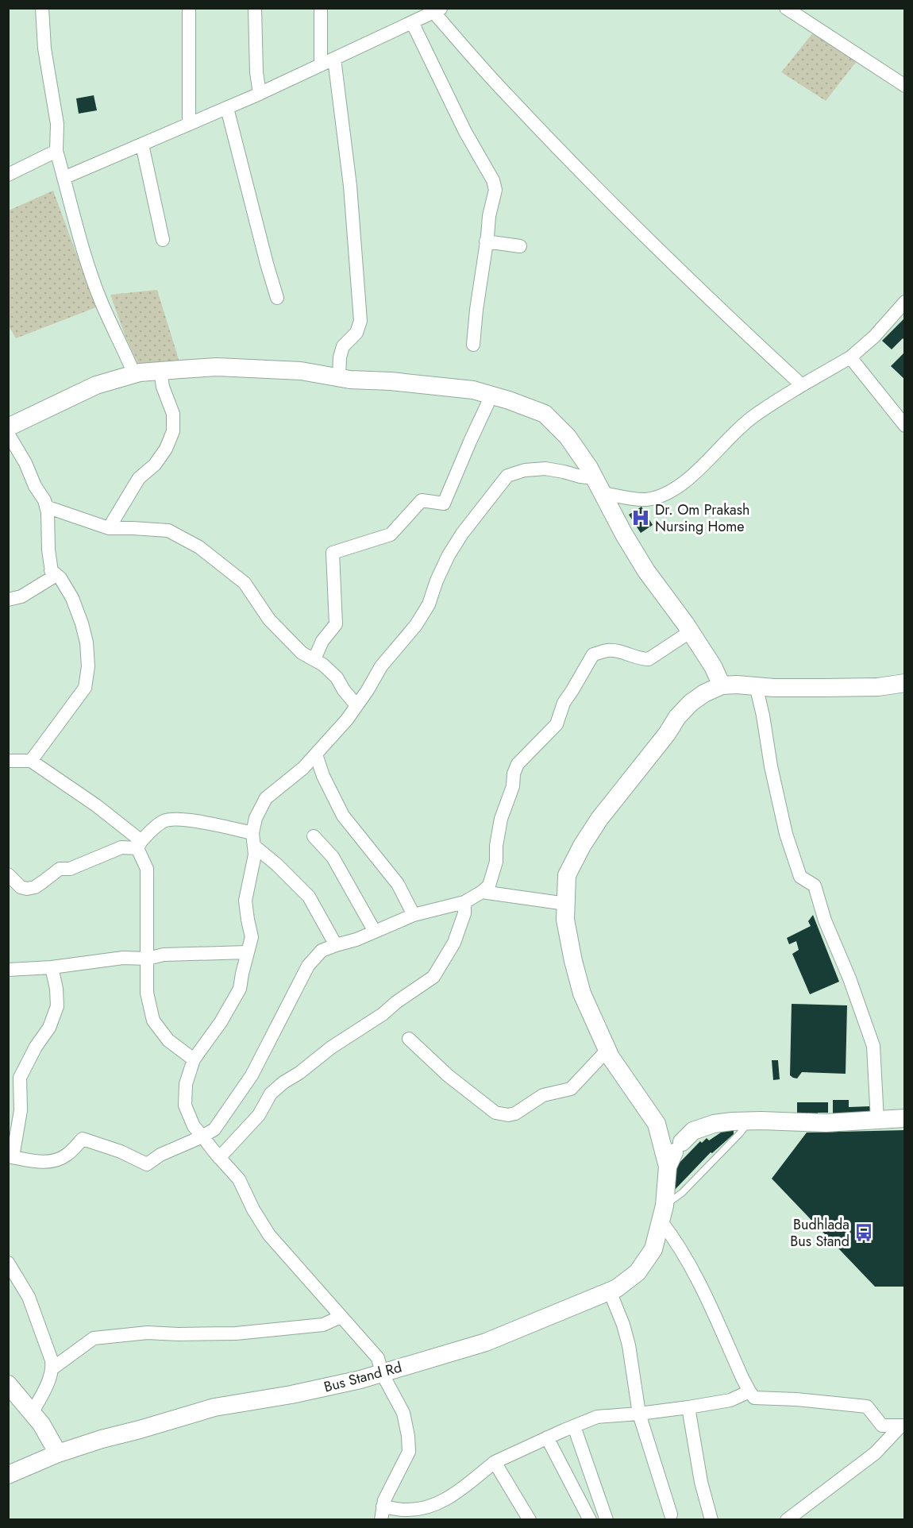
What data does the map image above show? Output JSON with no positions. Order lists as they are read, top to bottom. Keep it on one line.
{"streets":{"street":["Bus Stand Rd"]},"places":{"hospital":["Dr. Om Prakash Nursing Home"],"bus stop":["Budhlada Bus Stand"]}}
